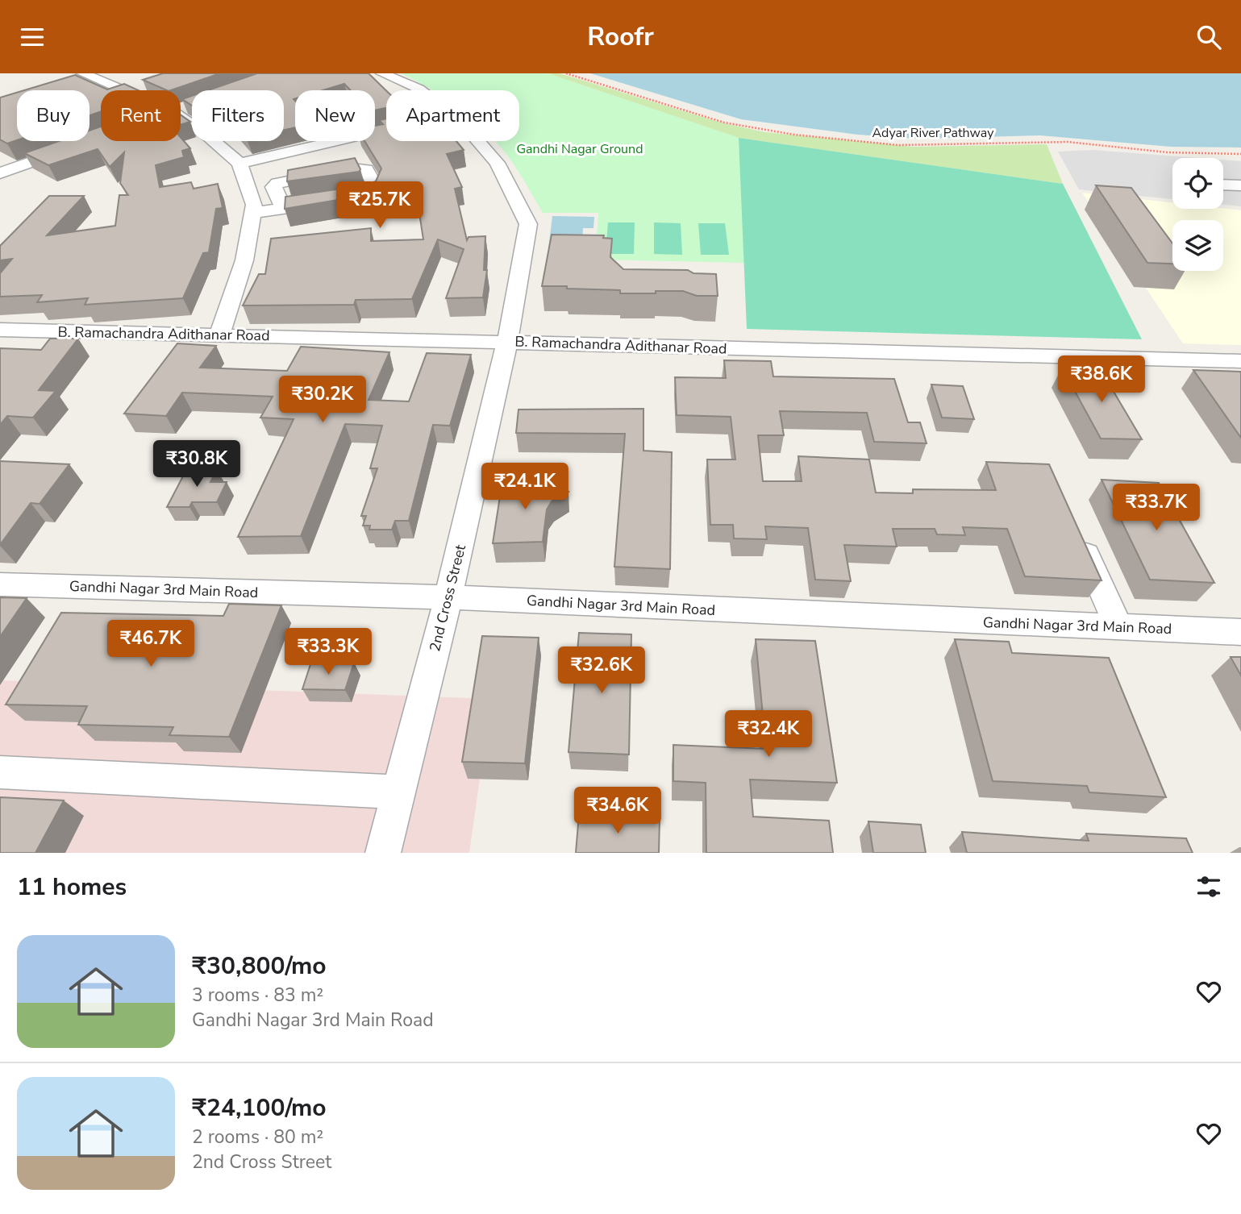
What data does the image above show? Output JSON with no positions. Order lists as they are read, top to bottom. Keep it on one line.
{"streets":{"street":["B. Ramachandra Adithanar Road","Gandhi Nagar 3rd Main Road","2nd Cross Street"],"path":["Adyar River Pathway"]},"crossings":[["B. Ramachandra Adithanar Road","2nd Cross Street"],["Gandhi Nagar 3rd Main Road","2nd Cross Street"]],"parks":["Gandhi Nagar Ground"],"page":{"header":"Roofr","chip":["Buy","Rent","Filters","New","Apartment"],"price":["₹25.7K","₹38.6K","₹30.2K","₹30.8K","₹24.1K","₹33.7K","₹46.7K","₹33.3K","₹32.6K","₹32.4K","₹34.6K"],"heading":"11 homes","list":[{"name":"₹30,800/mo","note":"3 rooms · 83 m² · Gandhi Nagar 3rd Main Road"},{"name":"₹24,100/mo","note":"2 rooms · 80 m² · 2nd Cross Street"}]}}
